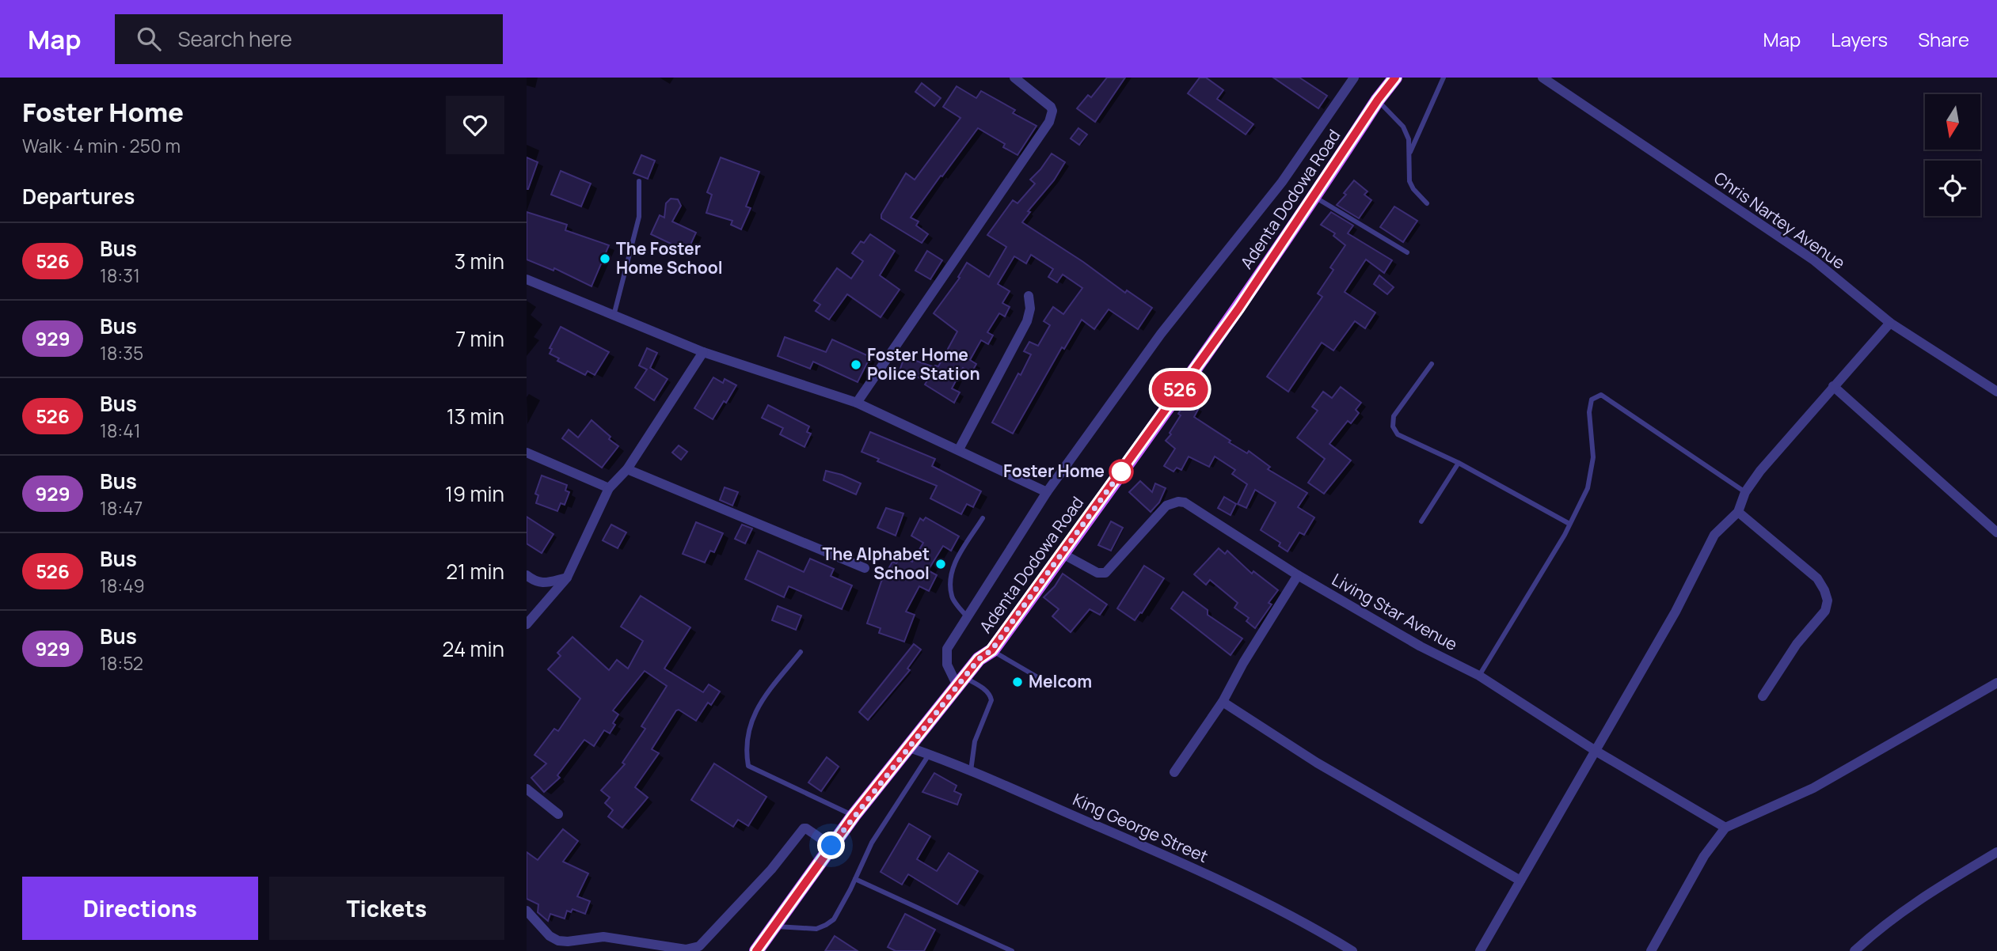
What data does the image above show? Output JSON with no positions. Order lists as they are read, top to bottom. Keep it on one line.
{"streets":{"main road":["Adenta Dodowa Road"],"street":["Chris Nartey Avenue","Living Star Avenue","King George Street"]},"crossings":[["Adenta Dodowa Road","Living Star Avenue"],["Adenta Dodowa Road","King George Street"]],"places":["The Foster Home School","Foster Home Police Station","Foster Home","The Alphabet School","Melcom"],"lines":["bus line 526"],"north":"bottom","page":{"header":"Map","search":"Search here","nav":["Map","Layers","Share"],"heading":[["Foster Home","Walk · 4 min · 250 m"],"Departures"],"on_map":"526","list":[{"mark":"526","name":"Bus","note":"18:31","value":"3 min"},{"mark":"929","name":"Bus","note":"18:35","value":"7 min"},{"mark":"526","name":"Bus","note":"18:41","value":"13 min"},{"mark":"929","name":"Bus","note":"18:47","value":"19 min"},{"mark":"526","name":"Bus","note":"18:49","value":"21 min"},{"mark":"929","name":"Bus","note":"18:52","value":"24 min"}],"buttons":["Directions","Tickets"]}}
